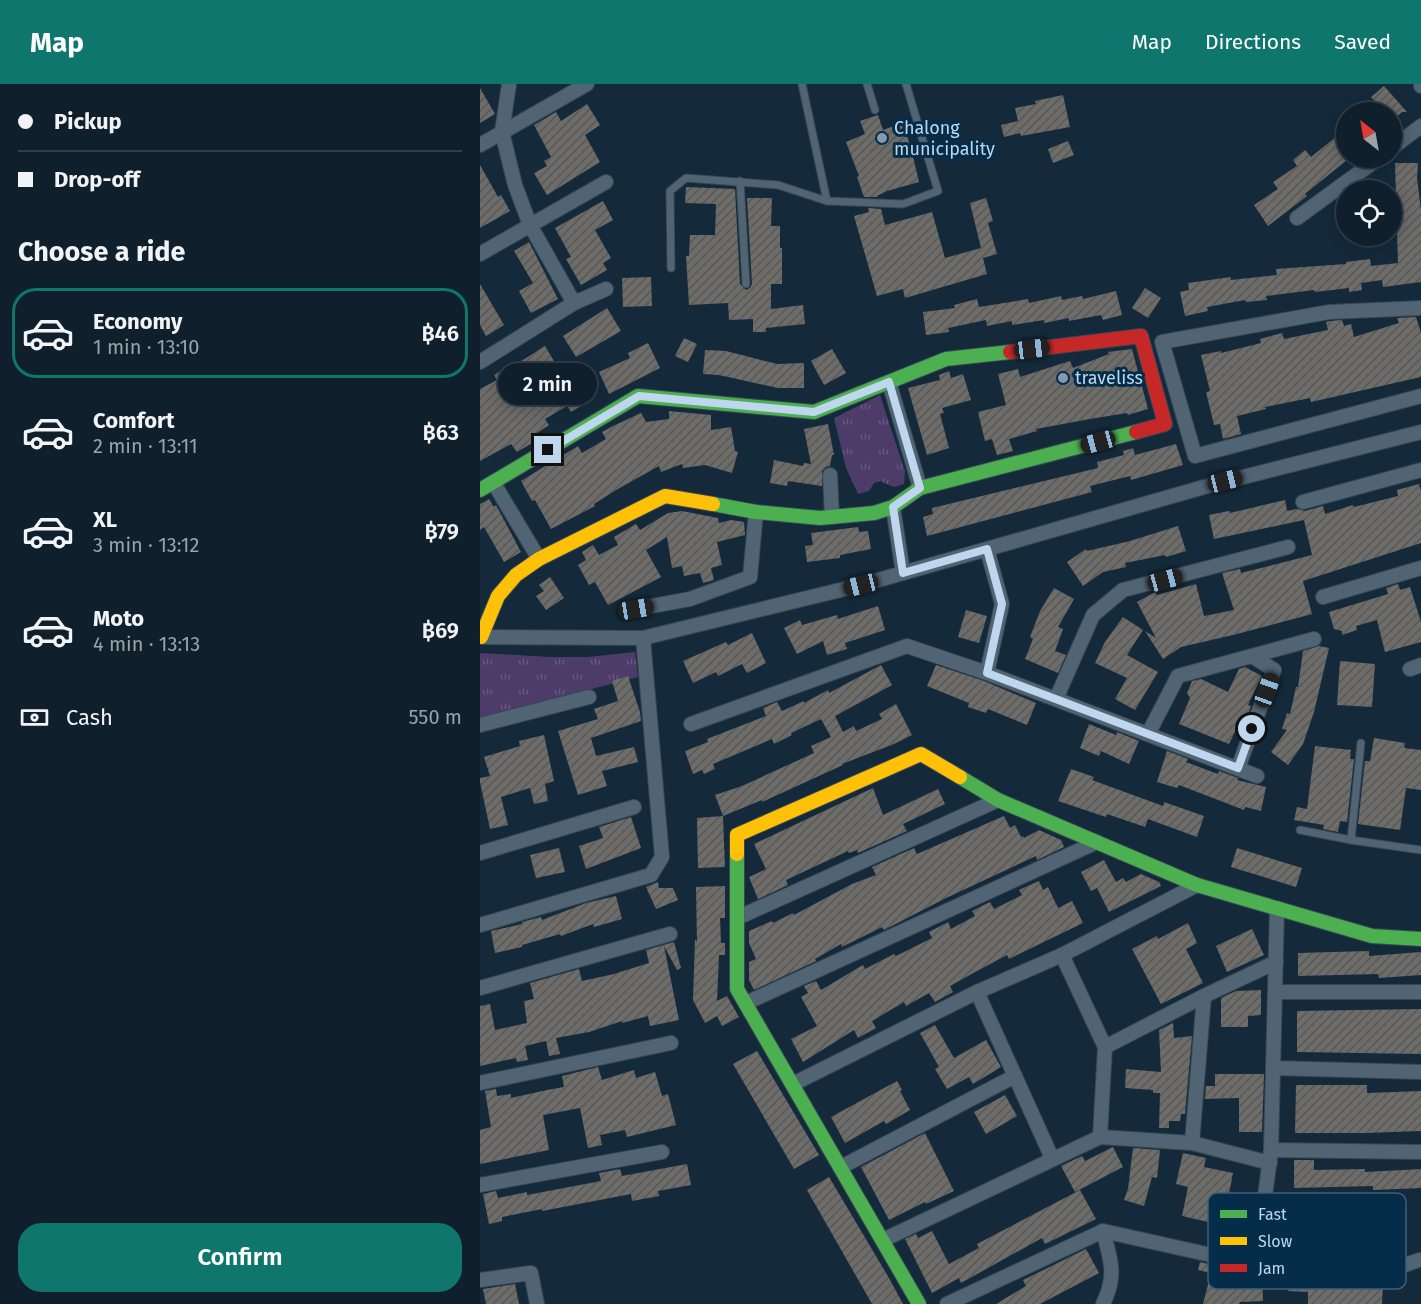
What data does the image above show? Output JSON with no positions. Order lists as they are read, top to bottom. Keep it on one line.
{"places":["Chalong municipality","traveliss"],"legend":["Fast","Slow","Jam"],"north":"top left","page":{"header":"Map","nav":["Map","Directions","Saved"],"banner":["Pickup","Drop-off"],"heading":"Choose a ride","list":[{"name":"Economy","note":"1 min · 13:10","value":"฿46"},{"name":"Comfort","note":"2 min · 13:11","value":"฿63"},{"name":"XL","note":"3 min · 13:12","value":"฿79"},{"name":"Moto","note":"4 min · 13:13","value":"฿69"}],"bubble":"2 min","pay":["Cash","550 m"],"buttons":"Confirm"}}
